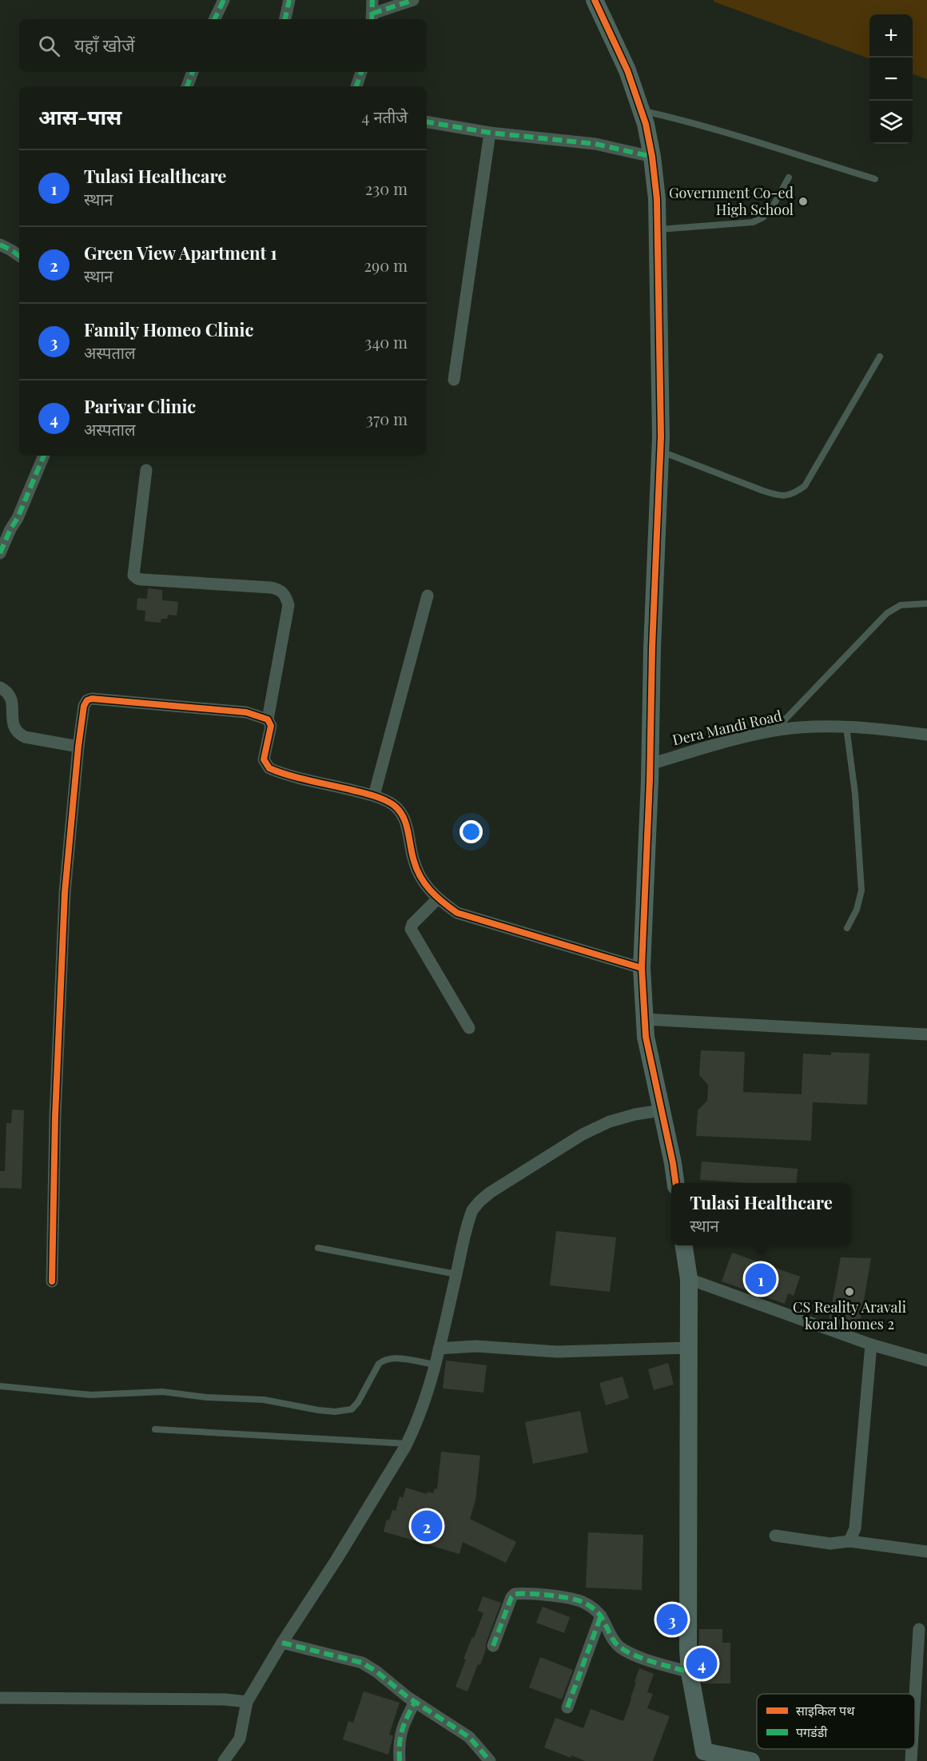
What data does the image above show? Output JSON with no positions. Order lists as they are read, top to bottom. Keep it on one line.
{"streets":{"street":["Dera Mandi Road"]},"places":["Government Co-ed High School","CS Reality Aravali koral homes 2"],"legend":["साइकिल पथ","पगडंडी"],"page":{"map_buttons":["+","−"],"search":"यहाँ खोजें","heading":["आस-पास","4 नतीजे"],"list":[{"mark":"1","name":"Tulasi Healthcare","note":"स्थान","value":"230 m"},{"mark":"2","name":"Green View Apartment 1","note":"स्थान","value":"290 m"},{"mark":"3","name":"Family Homeo Clinic","note":"अस्पताल","value":"340 m"},{"mark":"4","name":"Parivar Clinic","note":"अस्पताल","value":"370 m"}],"popup":["Tulasi Healthcare","स्थान"],"pins":["1","2","3","4"]}}
